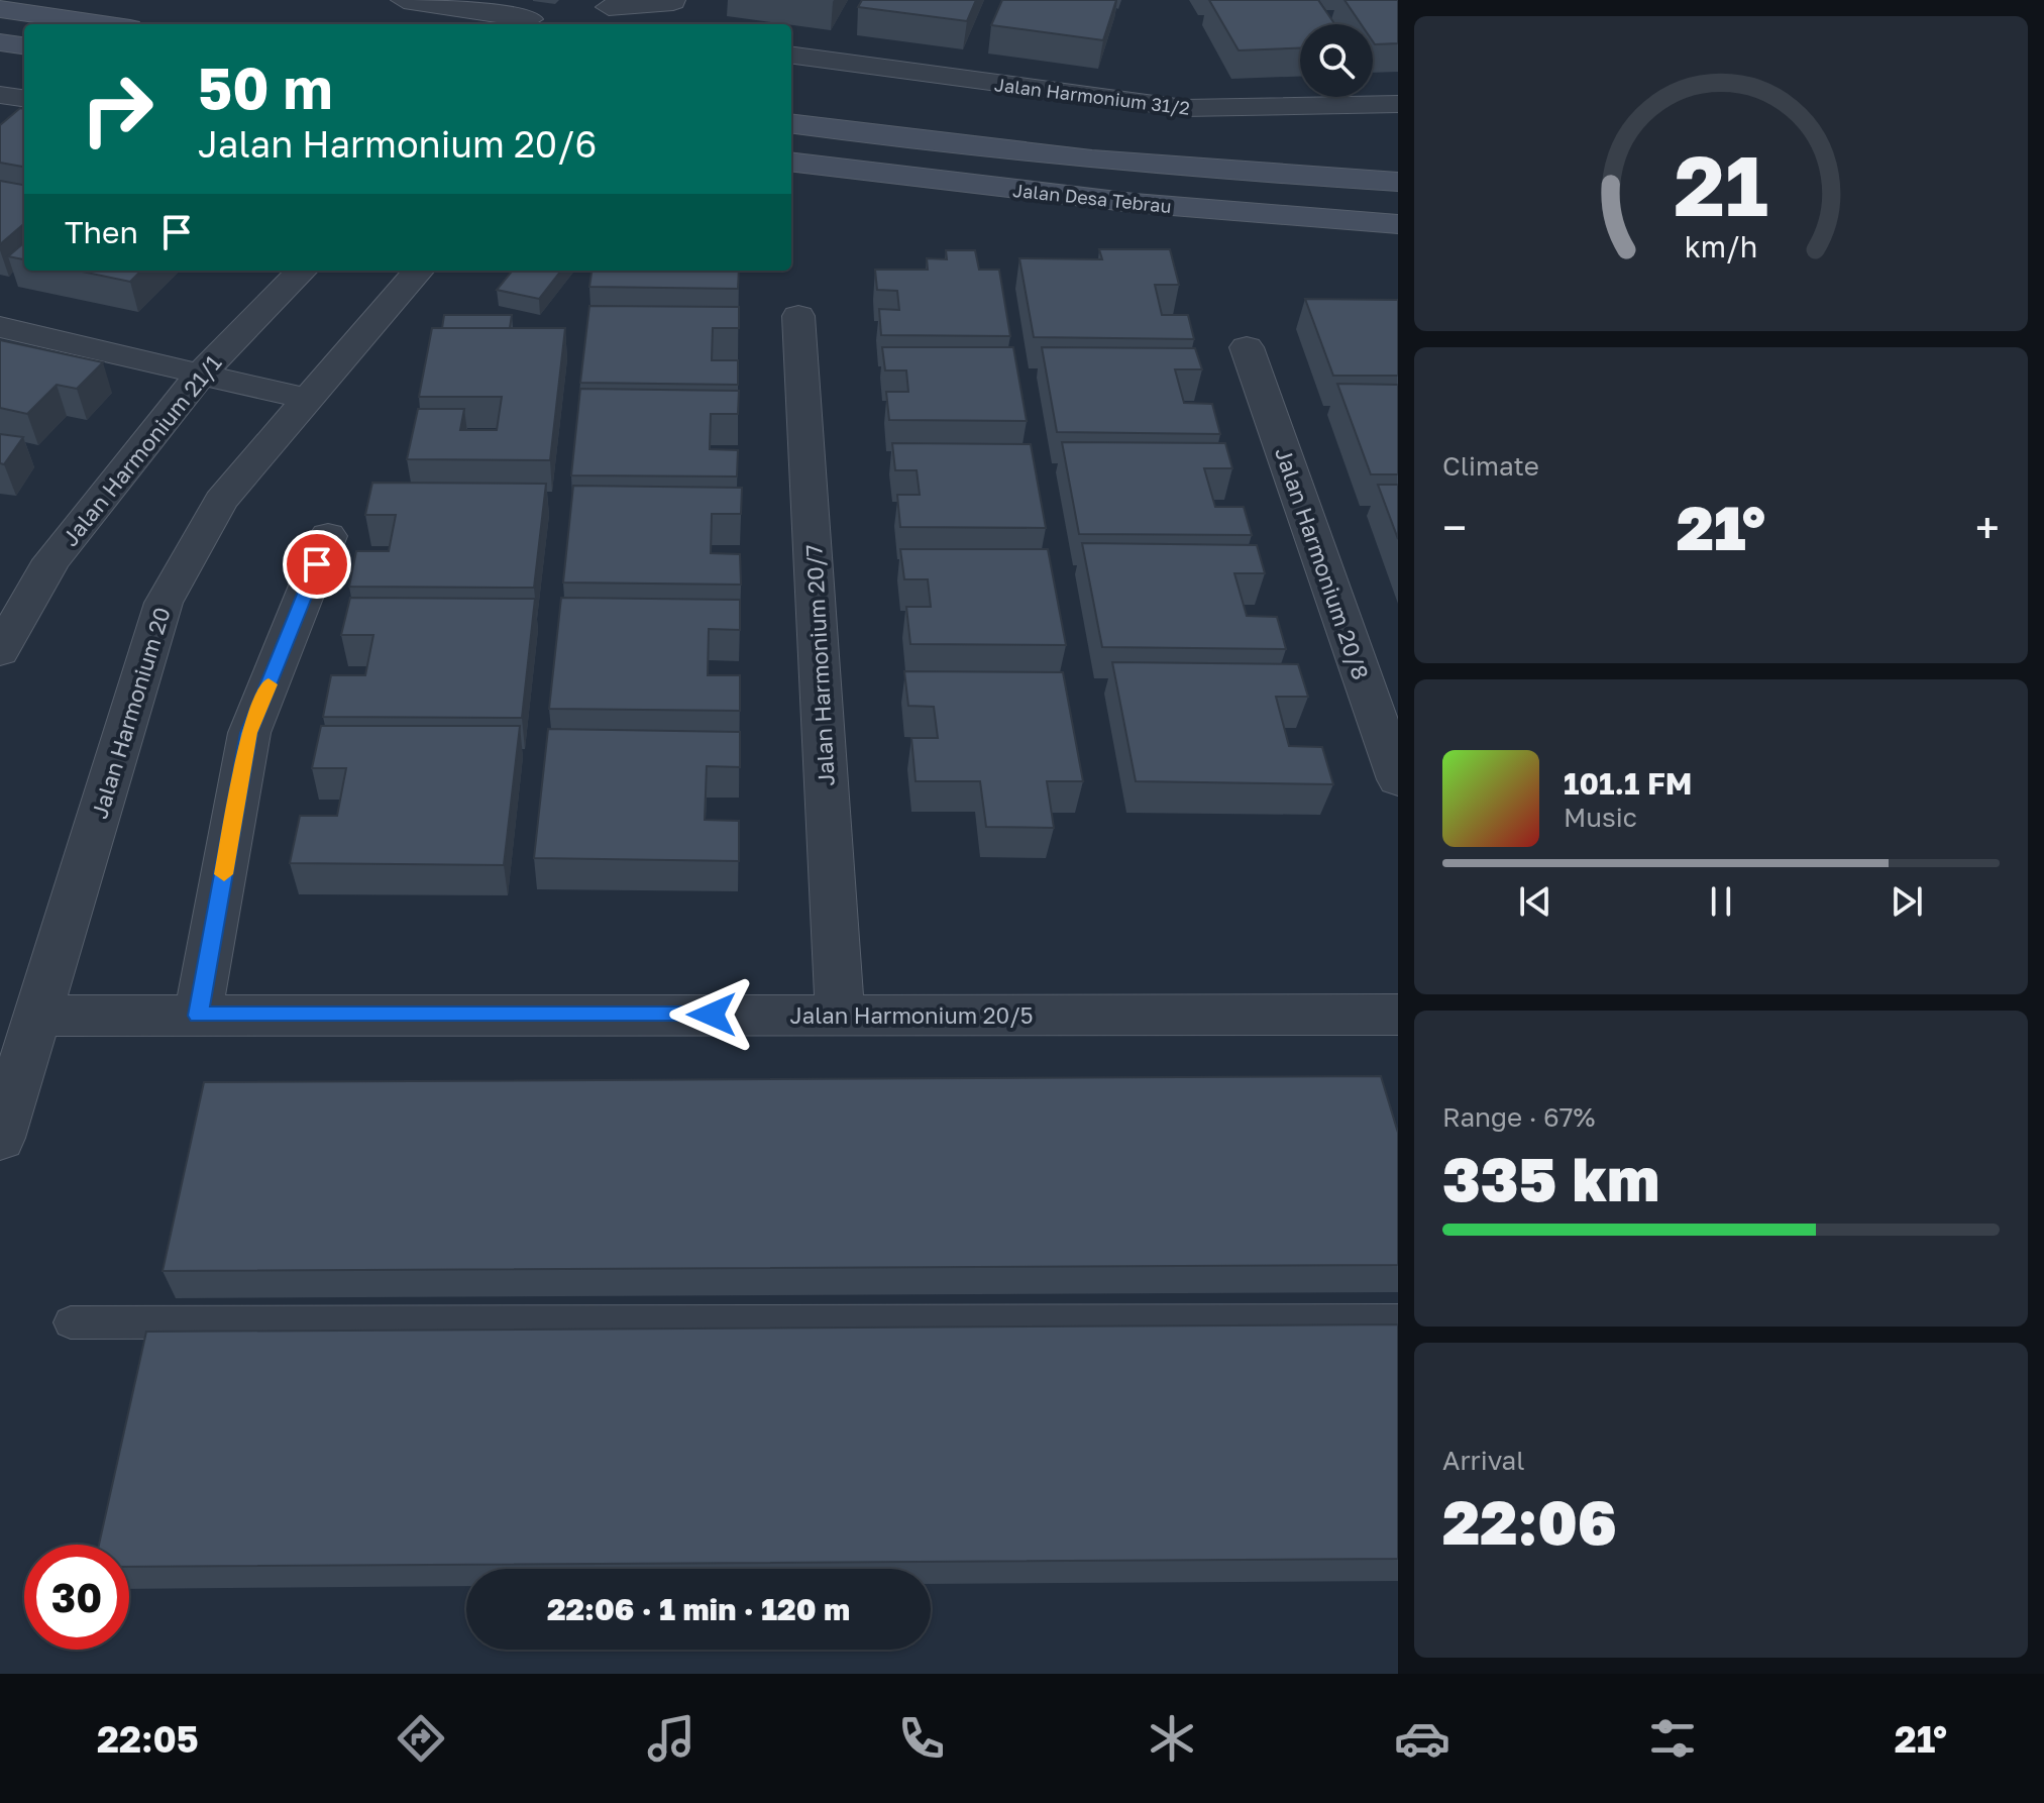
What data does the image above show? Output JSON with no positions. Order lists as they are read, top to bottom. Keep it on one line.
{"streets":{"main road":["Jalan Desa Tebrau"],"street":["Jalan Harmonium 31/2","Jalan Harmonium 21/1","Jalan Harmonium 20/8","Jalan Harmonium 20/7","Jalan Harmonium 20","Jalan Harmonium 20/5"]},"crossings":[["Jalan Harmonium 20/7","Jalan Harmonium 20/5"],["Jalan Harmonium 20","Jalan Harmonium 20/5"]],"page":{"turn":["50 m","Jalan Harmonium 20/6"],"then":"Then","tile":["Climate",["Range · 67%","335 km"],["Arrival","22:06"]],"heat":["−","21°","+"],"song":["101.1 FM","Music"],"limit":"30","trip":"22:06 · 1 min · 120 m","tabs":["22:05","21°"],"gauge":["21","km/h"]}}
